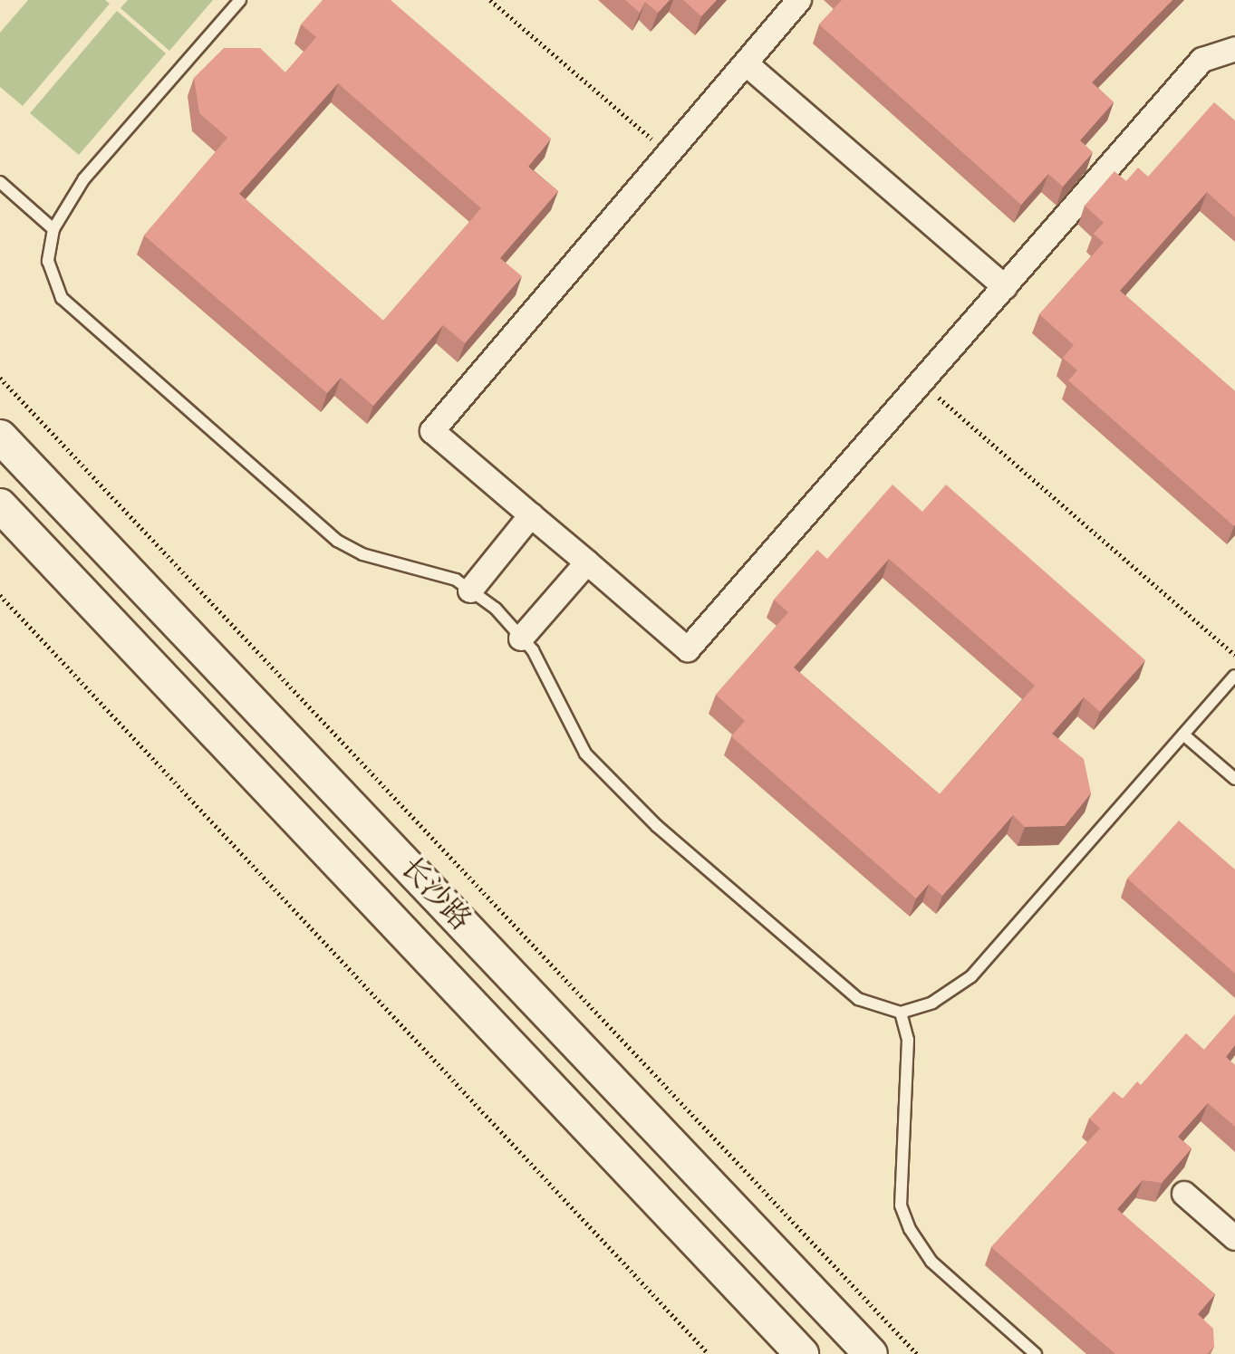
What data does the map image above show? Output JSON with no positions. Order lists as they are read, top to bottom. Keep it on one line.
{"streets":{"main road":["长沙路"]}}
